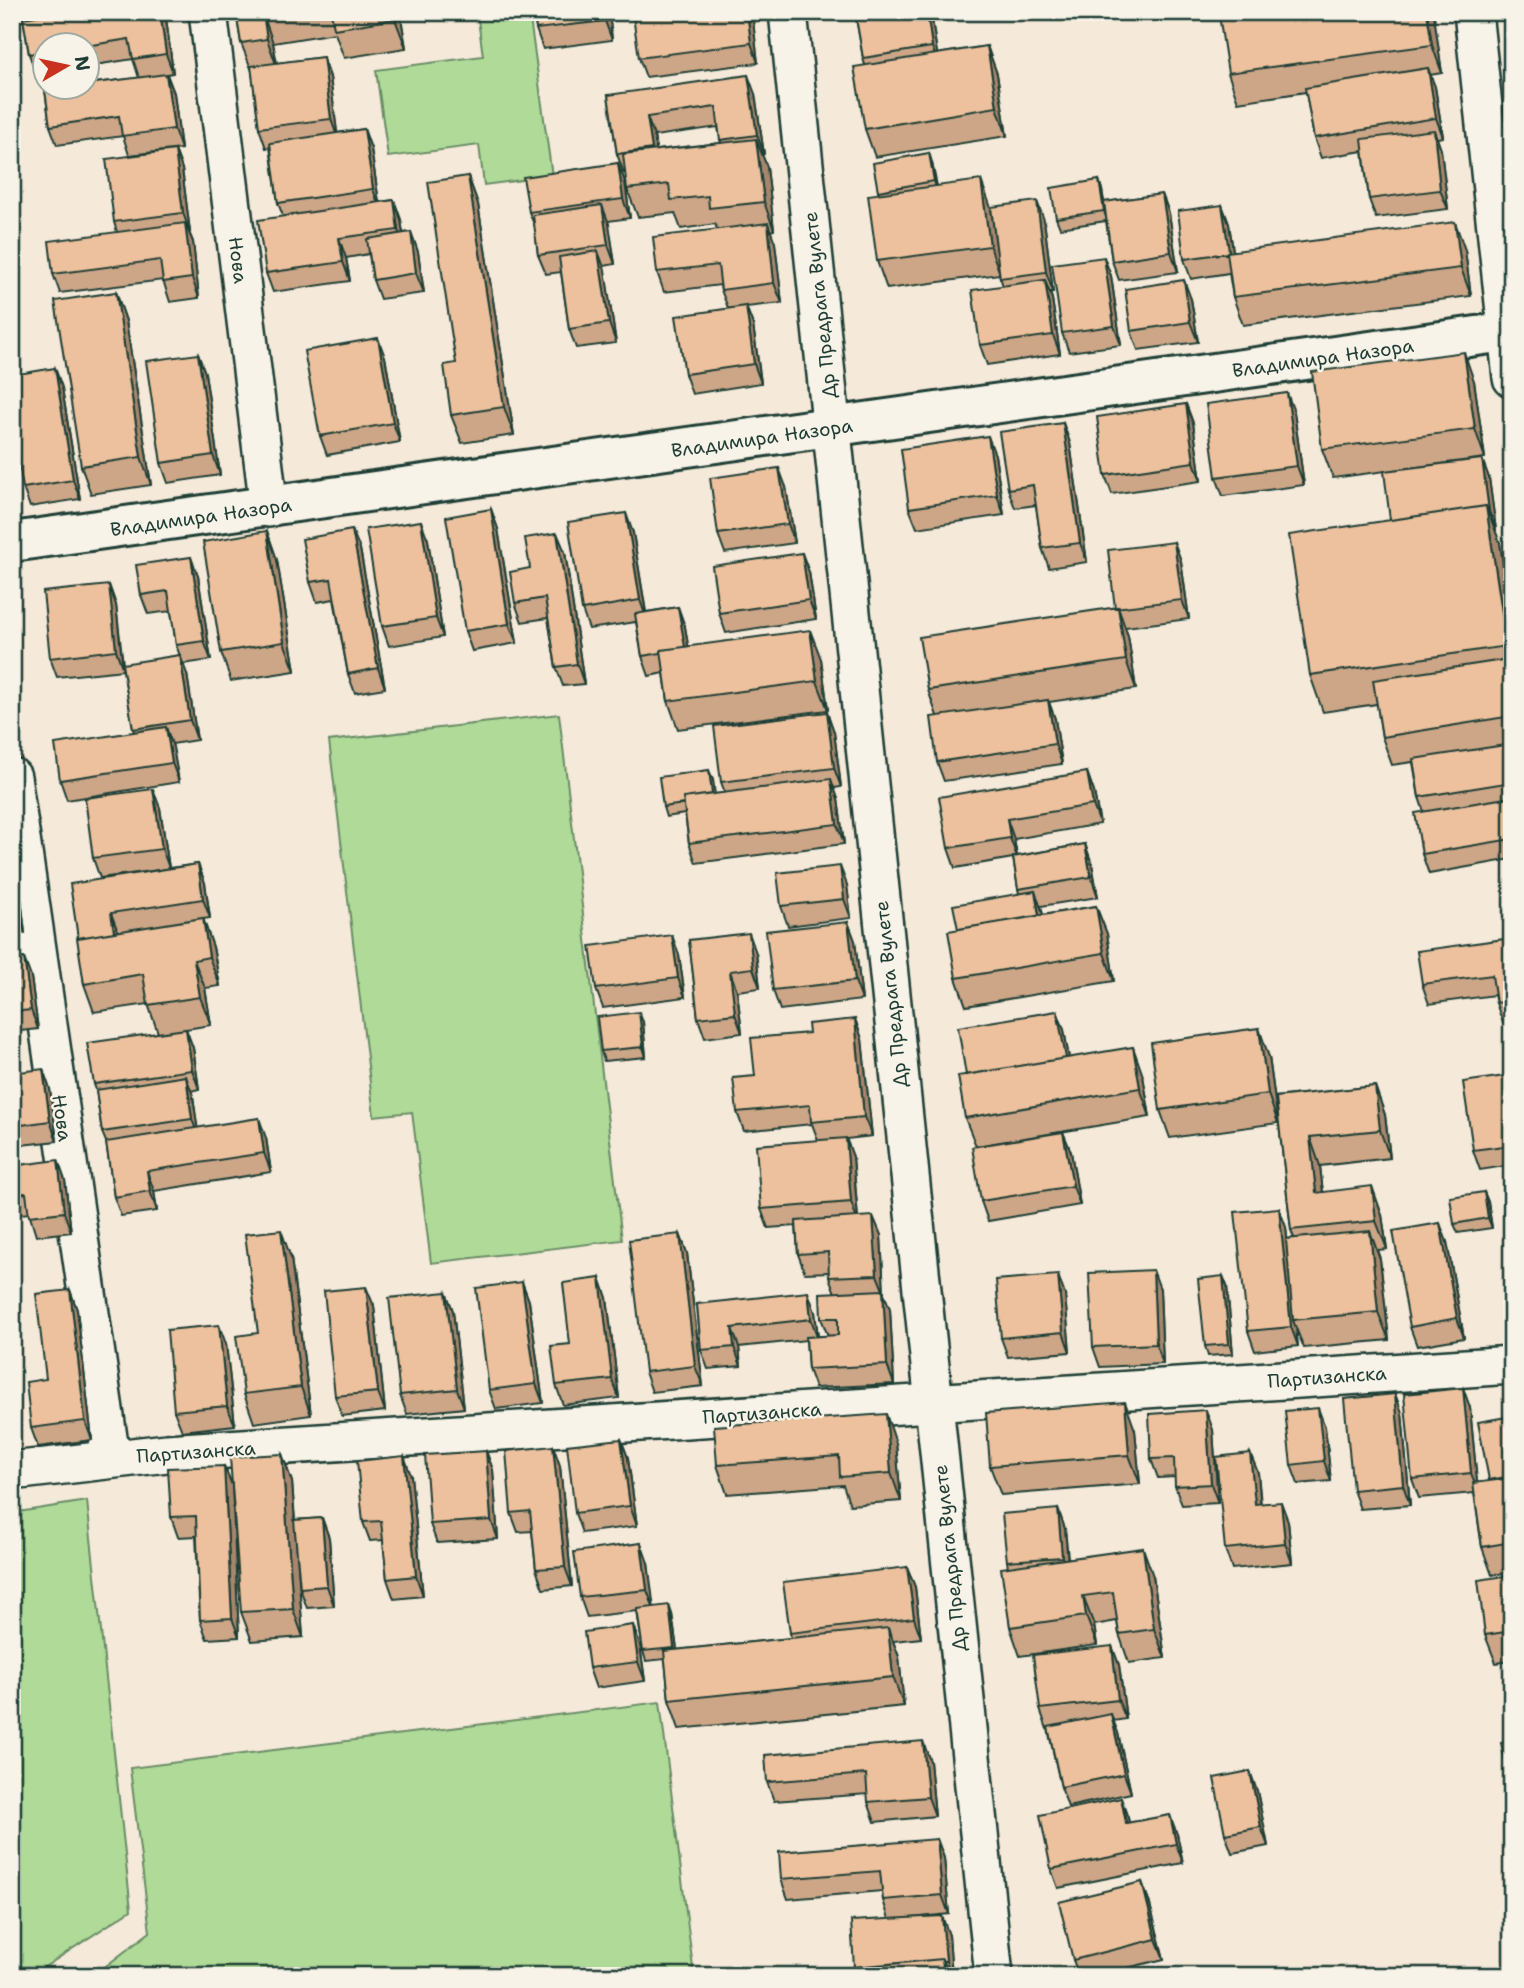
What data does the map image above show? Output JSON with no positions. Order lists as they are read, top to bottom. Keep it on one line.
{"streets":{"street":["Нова","Др Предрага Вулете","Владимира Назора","Партизанска"]},"crossings":[["Нова","Владимира Назора"],["Нова","Партизанска"],["Др Предрага Вулете","Владимира Назора"],["Др Предрага Вулете","Партизанска"]],"north":"right"}
